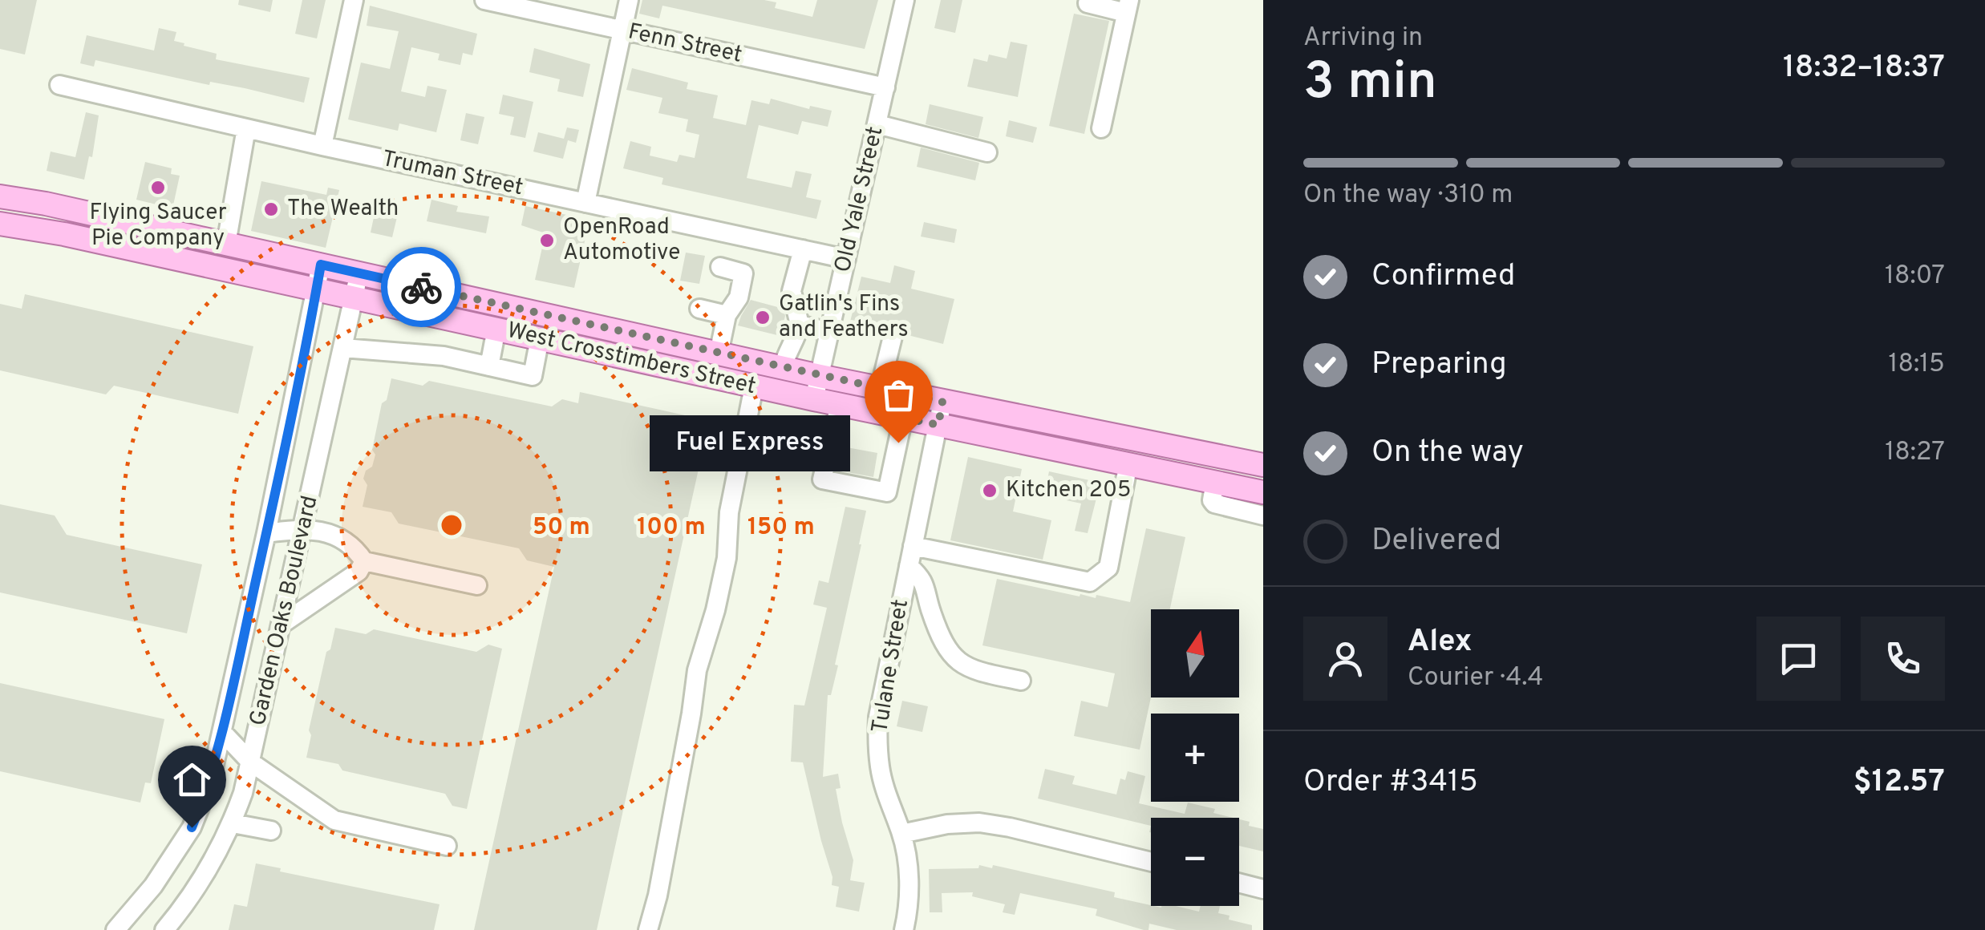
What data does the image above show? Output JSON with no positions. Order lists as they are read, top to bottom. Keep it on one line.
{"streets":{"main road":["West Crosstimbers Street"],"street":["Fenn Street","Truman Street","Old Yale Street","Garden Oaks Boulevard","Tulane Street"]},"crossings":[["Fenn Street","Old Yale Street"],["Truman Street","Old Yale Street"],["Old Yale Street","West Crosstimbers Street"],["West Crosstimbers Street","Garden Oaks Boulevard"],["West Crosstimbers Street","Tulane Street"]],"places":["Flying Saucer Pie Company","The Wealth","OpenRoad Automotive","Gatlin's Fins and Feathers","Fuel Express","Kitchen 205"],"north":"top","page":{"heading":["3 min","Arriving in","18:32–18:37"],"panel":["Alex","Courier · 4.4","Order #3415","$12.57"],"bar":"On the way · 310 m","list":[["Confirmed","18:07"],["Preparing","18:15"],["On the way","18:27"],"Delivered"],"bubble":"Fuel Express","map_buttons":["+","−"]},"rings":["50 m","100 m","150 m"]}
